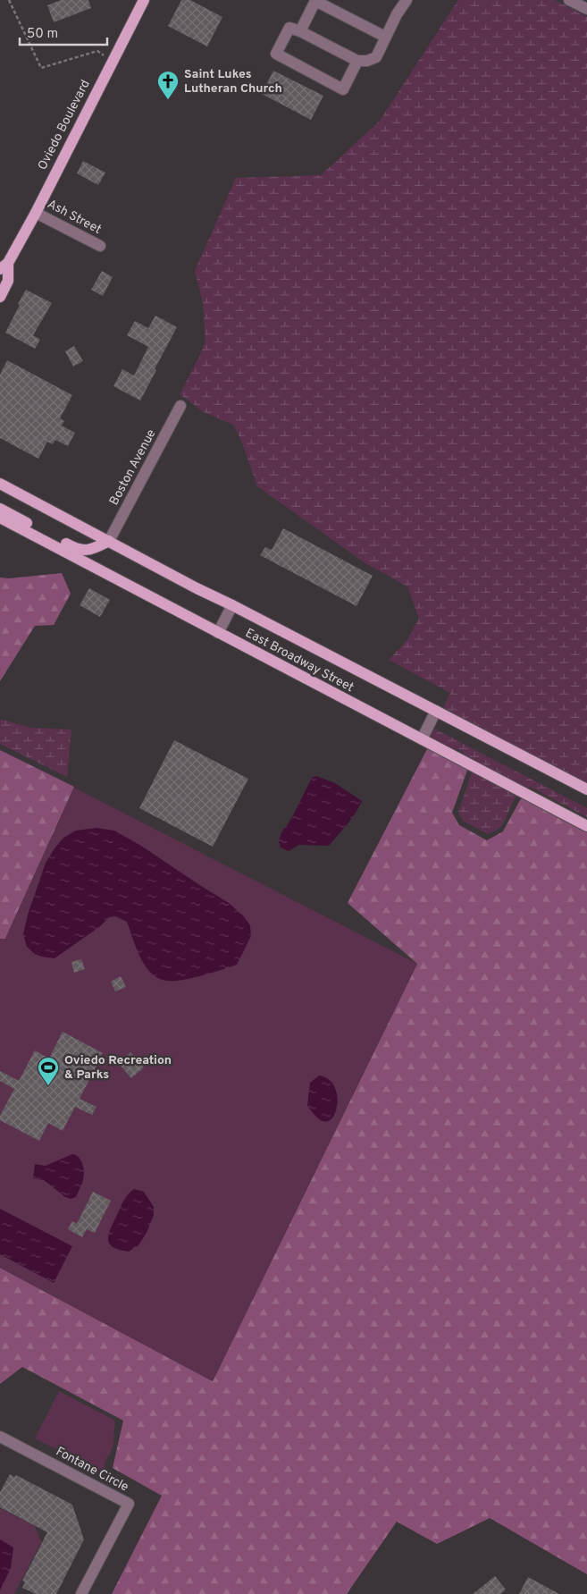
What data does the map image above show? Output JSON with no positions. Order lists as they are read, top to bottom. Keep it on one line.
{"streets":{"main road":["Oviedo Boulevard","East Broadway Street"],"street":["Ash Street","Boston Avenue","Fontane Circle"]},"crossings":[["Oviedo Boulevard","Ash Street"],["Boston Avenue","East Broadway Street"]],"places":{"church":["Saint Lukes Lutheran Church"],"sports":["Oviedo Recreation & Parks"]},"scale_bar":"50 m"}
